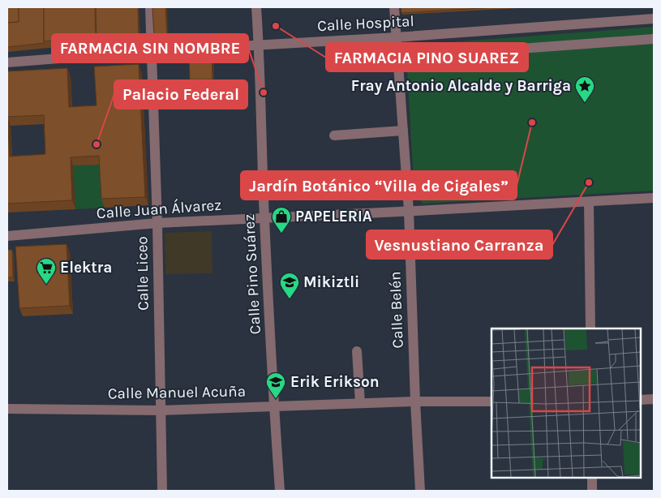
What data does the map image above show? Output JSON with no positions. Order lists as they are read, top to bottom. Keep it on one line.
{"streets":{"street":["Calle Hospital","Calle Juan Álvarez","Calle Liceo","Calle Pino Suárez","Calle Belén","Calle Manuel Acuña"]},"crossings":[["Calle Hospital","Calle Liceo"],["Calle Hospital","Calle Pino Suárez"],["Calle Hospital","Calle Belén"],["Calle Juan Álvarez","Calle Liceo"],["Calle Juan Álvarez","Calle Pino Suárez"],["Calle Juan Álvarez","Calle Belén"],["Calle Liceo","Calle Manuel Acuña"],["Calle Pino Suárez","Calle Manuel Acuña"],["Calle Belén","Calle Manuel Acuña"]],"places":{"other":["FARMACIA PINO SUAREZ","FARMACIA SIN NOMBRE","Jardín Botánico “Villa de Cigales”","Palacio Federal","Vesnustiano Carranza"],"place":["Fray Antonio Alcalde y Barriga"],"shop":["PAPELERIA"],"supermarket":["Elektra"],"school or university":["Mikiztli","Erik Erikson"]}}
